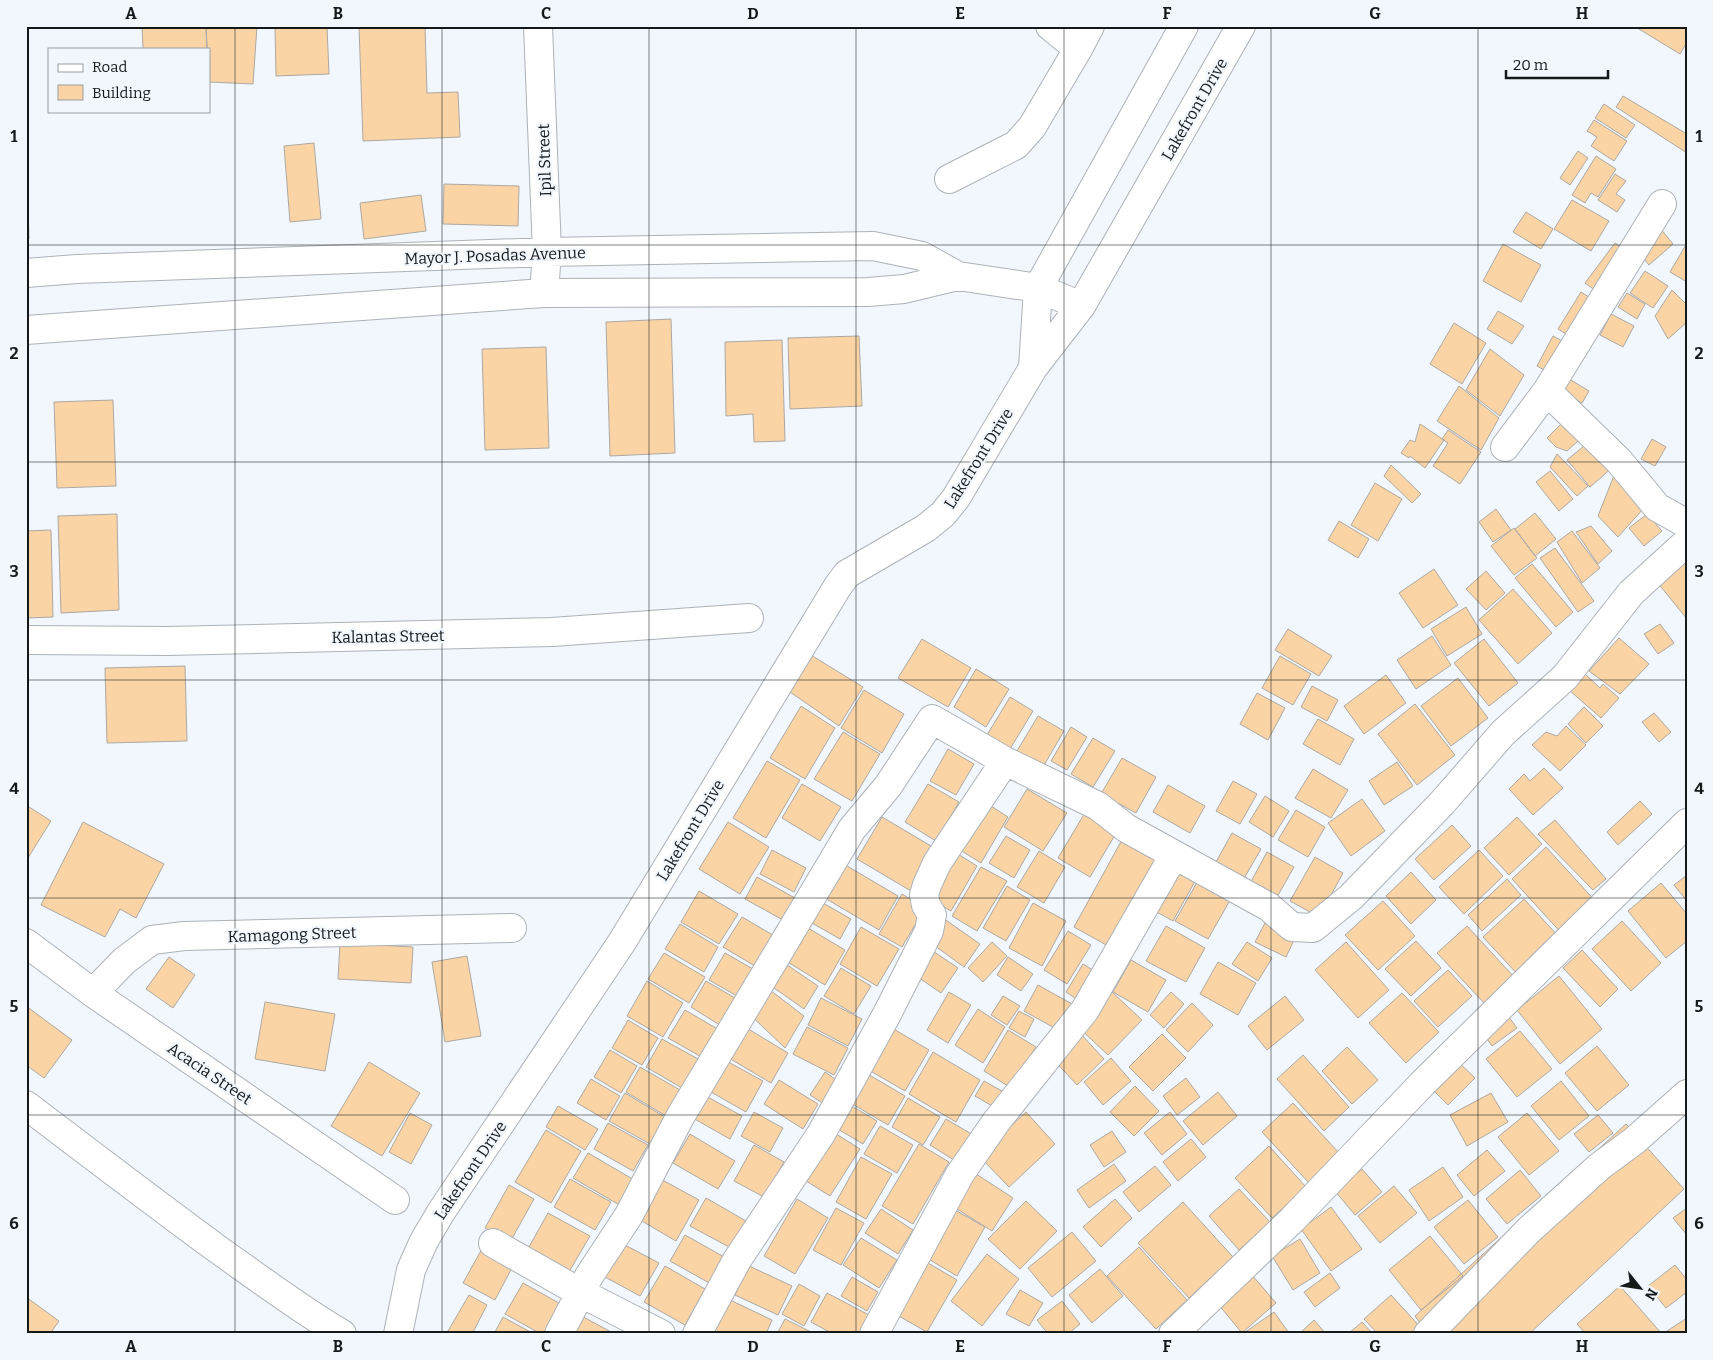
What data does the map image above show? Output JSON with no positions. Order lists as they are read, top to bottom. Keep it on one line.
{"streets":{"street":["Lakefront Drive","Ipil Street","Mayor J. Posadas Avenue","Kalantas Street","Kamagong Street","Acacia Street"]},"crossings":[["Lakefront Drive","Mayor J. Posadas Avenue"],["Ipil Street","Mayor J. Posadas Avenue"],["Kamagong Street","Acacia Street"]],"legend":["Road","Building"],"scale_bar":"20 m","north":"bottom right","grid":{"columns":["A","B","C","D","E","F","G","H"],"rows":["1","2","3","4","5","6"]}}
